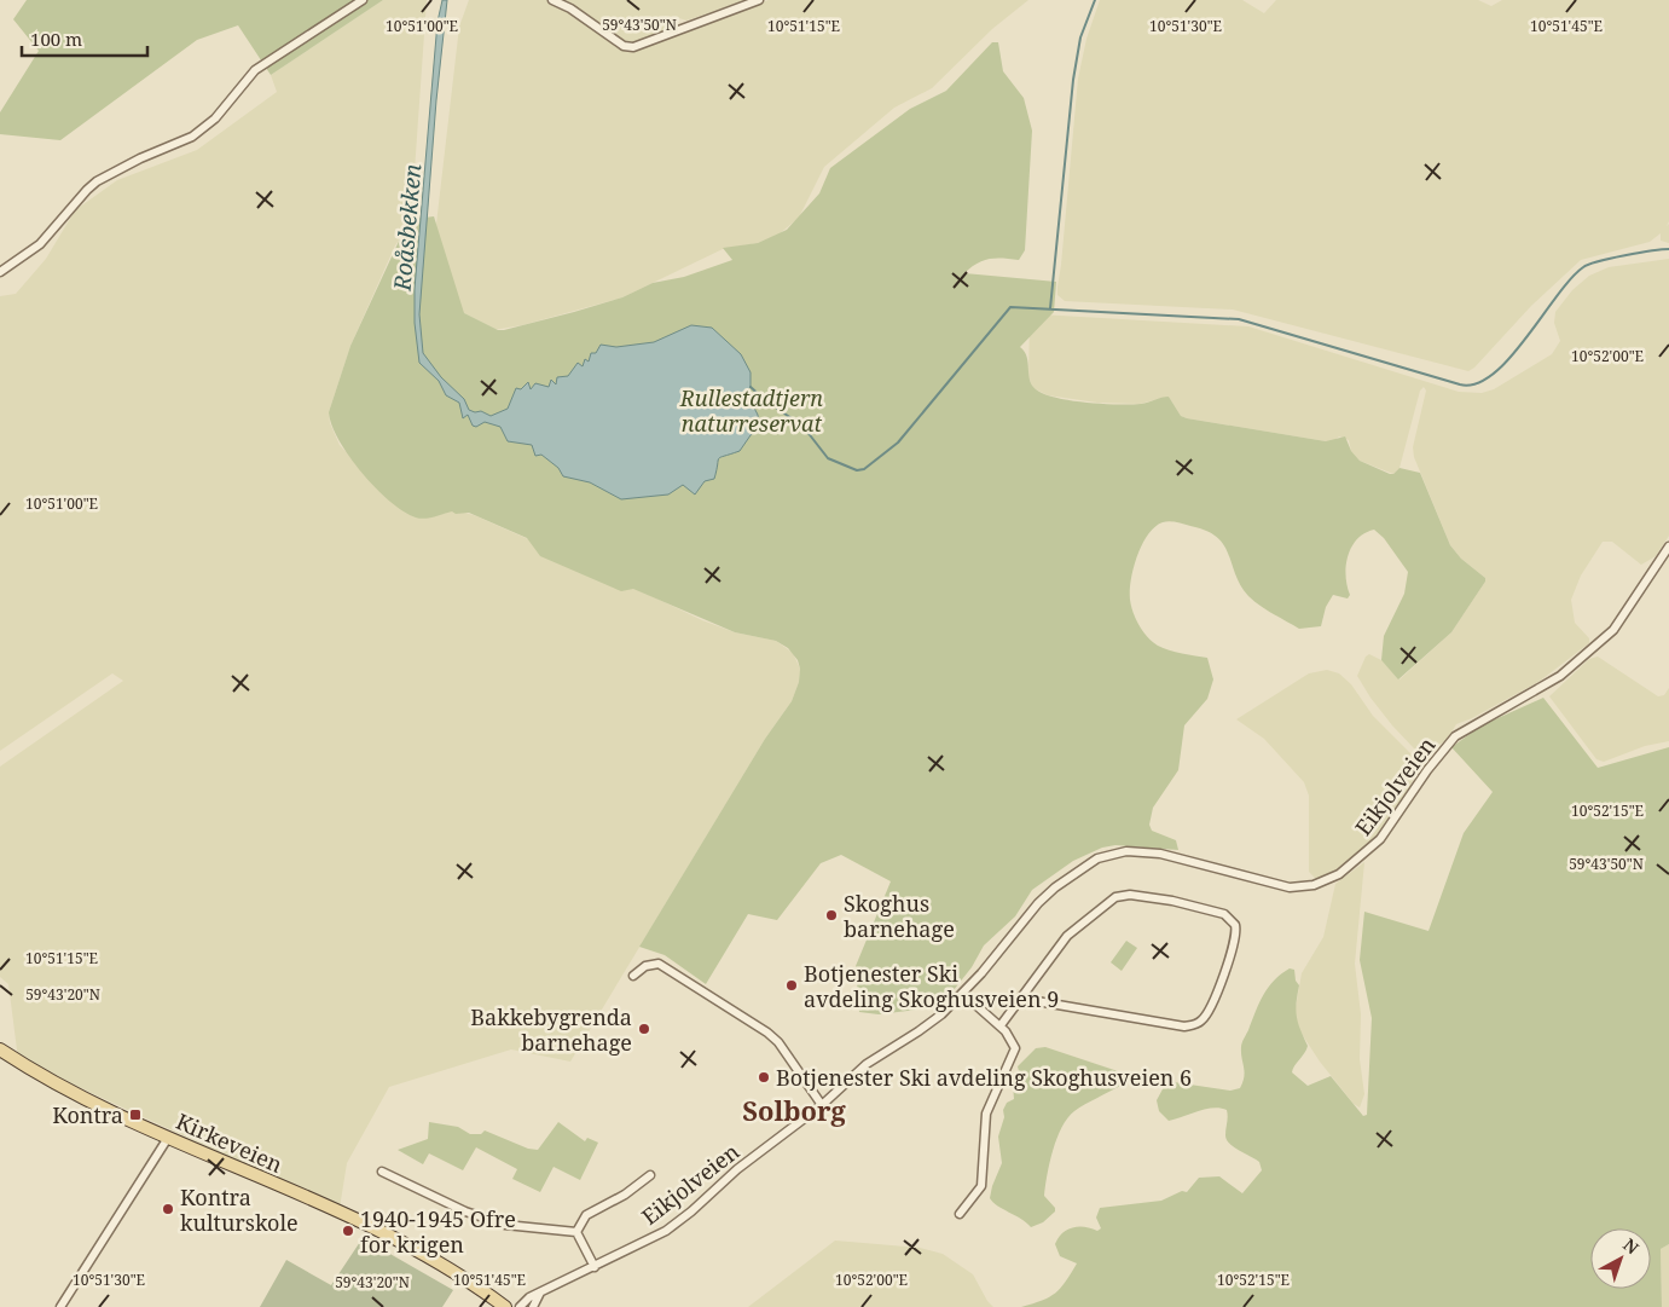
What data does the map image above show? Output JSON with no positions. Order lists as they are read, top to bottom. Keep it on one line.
{"streets":{"main road":["Kirkeveien"],"street":["Eikjolveien"]},"districts":["Solborg"],"water":["Roåsbekken"],"parks":["Rullestadtjern naturreservat"],"places":{"other":["Skoghus barnehage","Botjenester Ski avdeling Skoghusveien 9","Bakkebygrenda barnehage","Botjenester Ski avdeling Skoghusveien 6","Kontra kulturskole","1940-1945 Ofre for krigen"],"transit":["Kontra"]},"scale_bar":"100 m","north":"top right","coordinates":["59°43'50\"N","10°51'00\"E","10°51'15\"E","10°51'30\"E","10°51'45\"E","10°52'00\"E","10°52'15\"E","59°43'20\"N"]}
